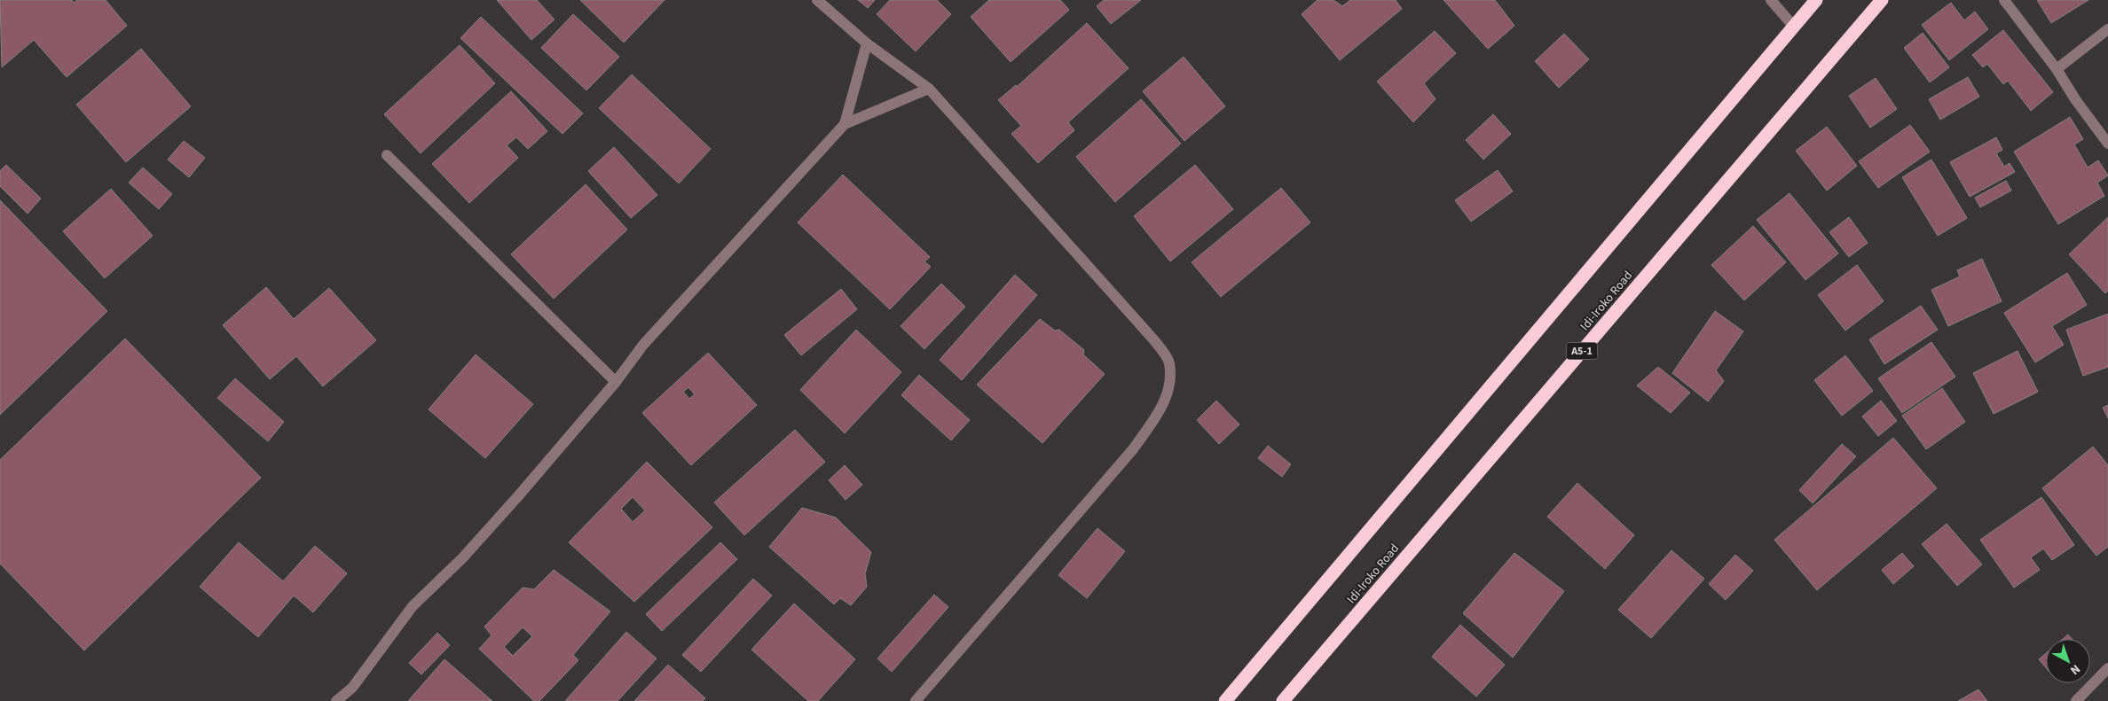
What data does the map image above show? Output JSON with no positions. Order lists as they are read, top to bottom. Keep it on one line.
{"streets":{"highway":["Idi-Iroko Road","A5-1"]},"north":"bottom right"}
